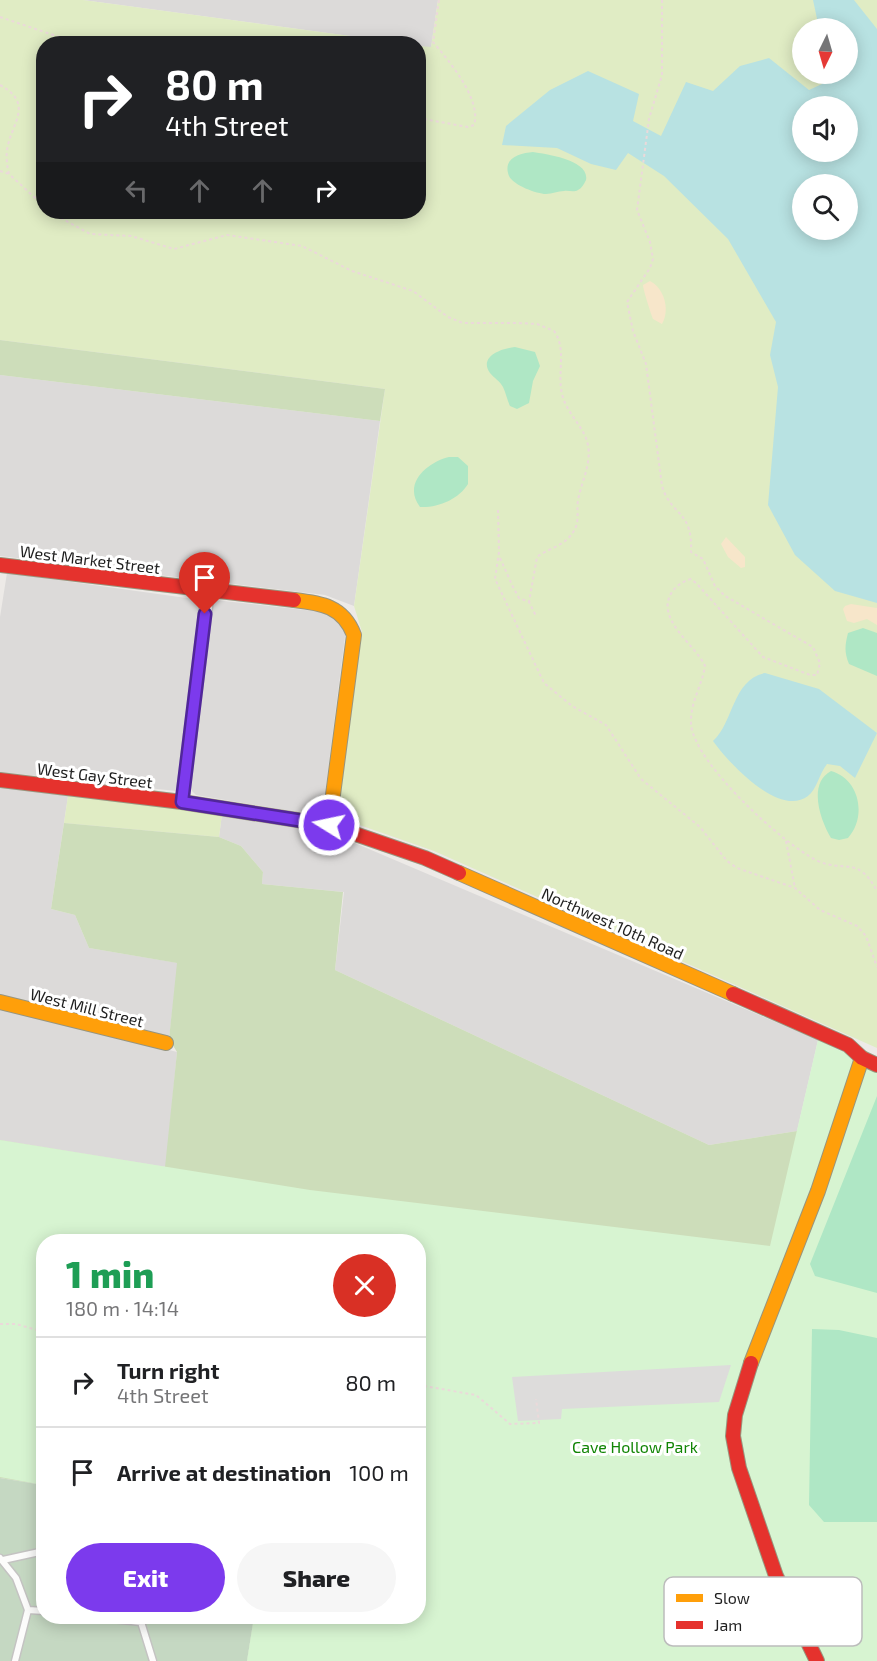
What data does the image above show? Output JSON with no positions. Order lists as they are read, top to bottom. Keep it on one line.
{"streets":{"street":["West Market Street","West Gay Street","Northwest 10th Road","West Mill Street"]},"crossings":[["West Market Street","West Gay Street"],["West Market Street","Northwest 10th Road"],["West Gay Street","Northwest 10th Road"]],"parks":["Cave Hollow Park"],"legend":["Slow","Jam"],"north":"bottom","page":{"turn":["80 m","4th Street"],"heading":["1 min","180 m · 14:14"],"list":[{"name":"Turn right","note":"4th Street","value":"80 m"},{"name":"Arrive at destination","value":"100 m"}],"buttons":["Exit","Share"]}}
